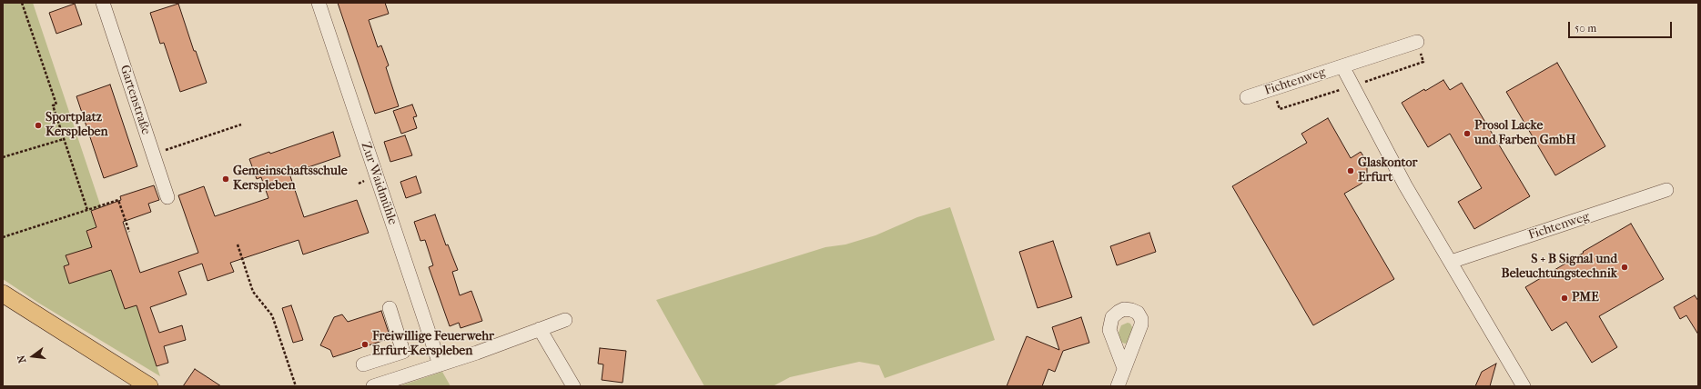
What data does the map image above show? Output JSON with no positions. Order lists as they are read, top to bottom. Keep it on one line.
{"streets":{"street":["Fichtenweg","Gartenstraße","Zur Waidmühle"]},"places":["Sportplatz Kerspleben","Prosol Lacke und Farben GmbH","Glaskontor Erfurt","Gemeinschaftsschule Kerspleben","S + B Signal und Beleuchtungstechnik","PME","Freiwillige Feuerwehr Erfurt-Kerspleben"],"scale_bar":"50 m","north":"left"}
